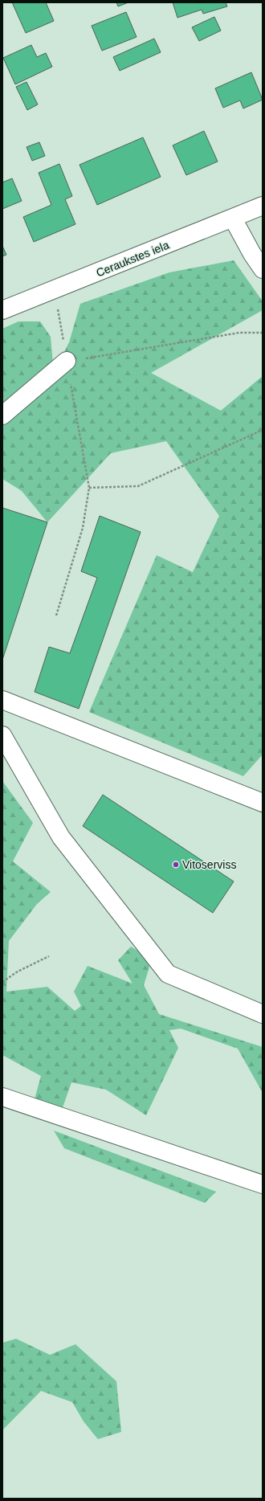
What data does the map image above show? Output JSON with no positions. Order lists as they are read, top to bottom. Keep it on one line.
{"streets":{"street":["Ceraukstes iela"]},"places":["Vitoserviss"]}
